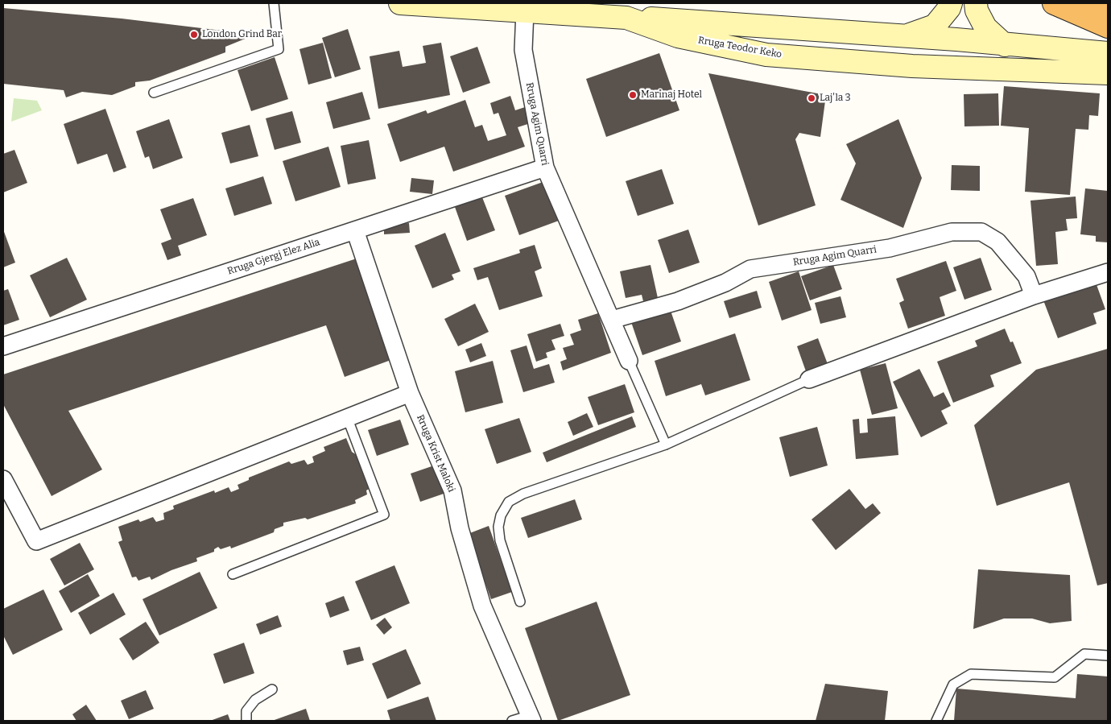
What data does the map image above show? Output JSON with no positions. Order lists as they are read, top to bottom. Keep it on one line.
{"streets":{"main road":["Rruga Teodor Keko"],"street":["Rruga Agim Quarri","Rruga Gjergj Elez Alia","Rruga Krist Maloki"]},"crossings":[["Rruga Teodor Keko","Rruga Agim Quarri"],["Rruga Agim Quarri","Rruga Gjergj Elez Alia"],["Rruga Gjergj Elez Alia","Rruga Krist Maloki"]],"places":["London Grind Bar","Marinaj Hotel","Laj'la 3"]}
